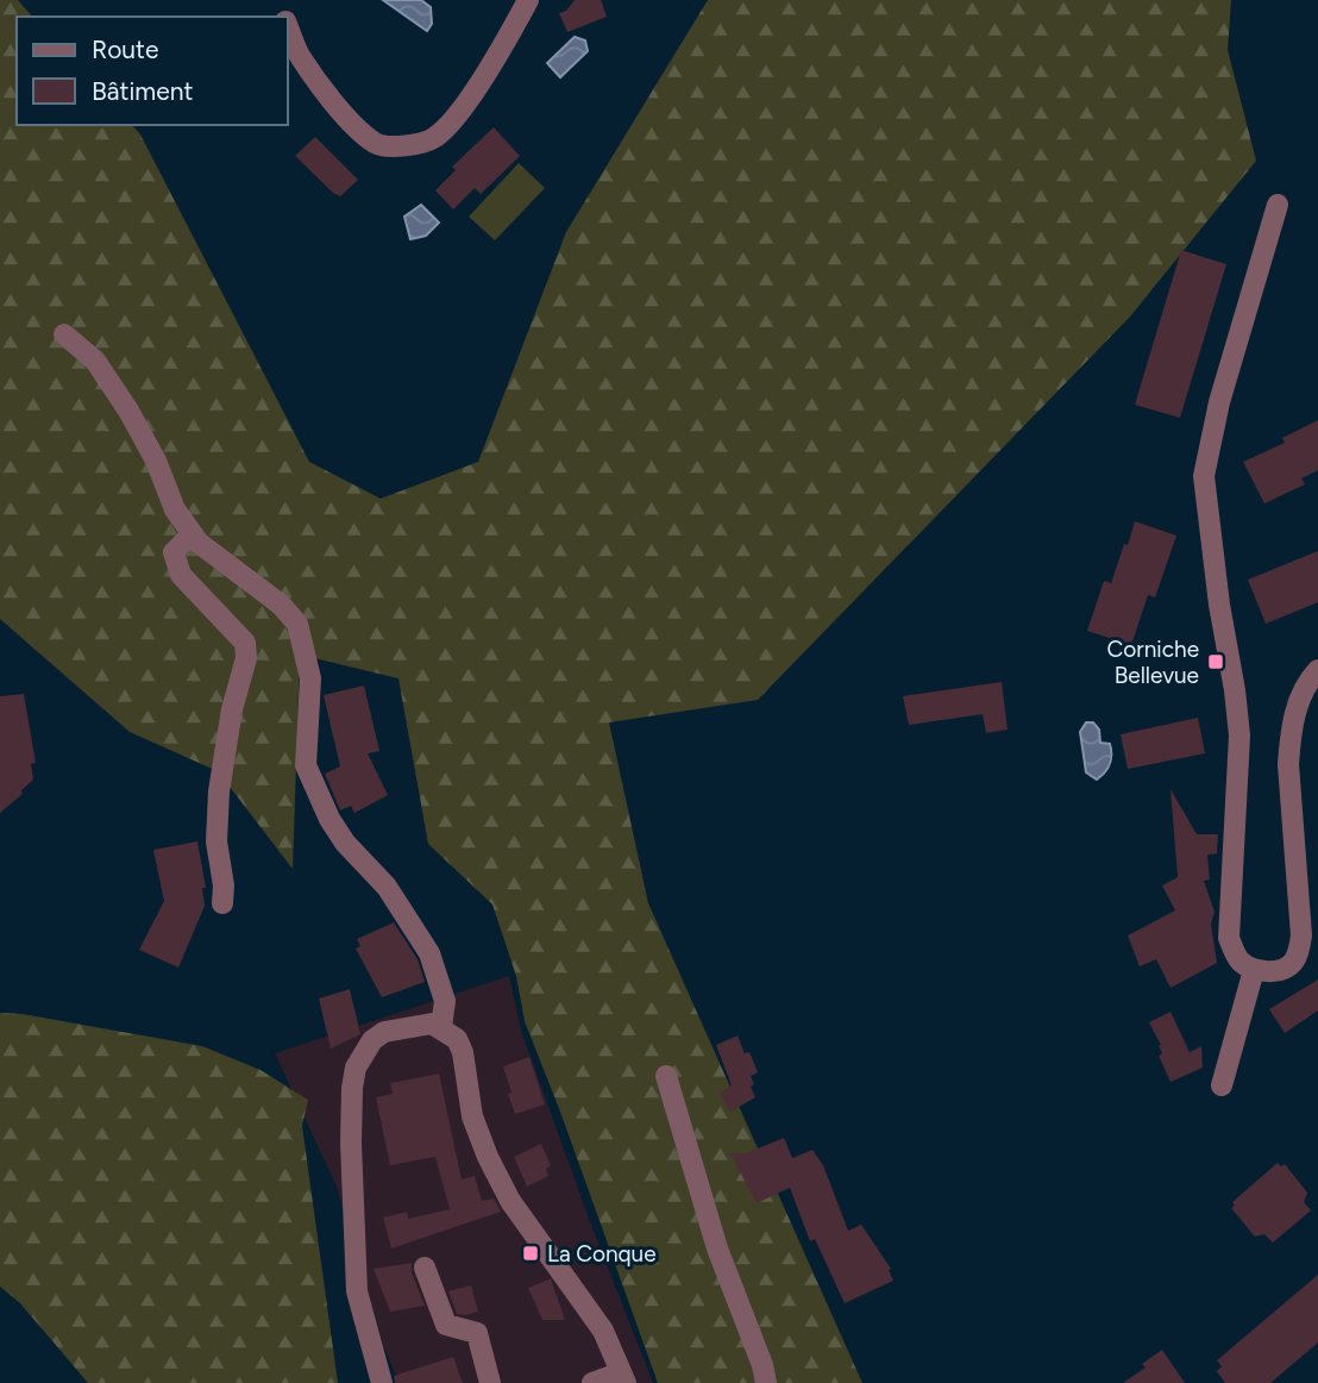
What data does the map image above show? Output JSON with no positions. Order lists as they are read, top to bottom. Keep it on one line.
{"places":{"transit":["Corniche Bellevue","La Conque"]},"legend":["Route","Bâtiment"]}
